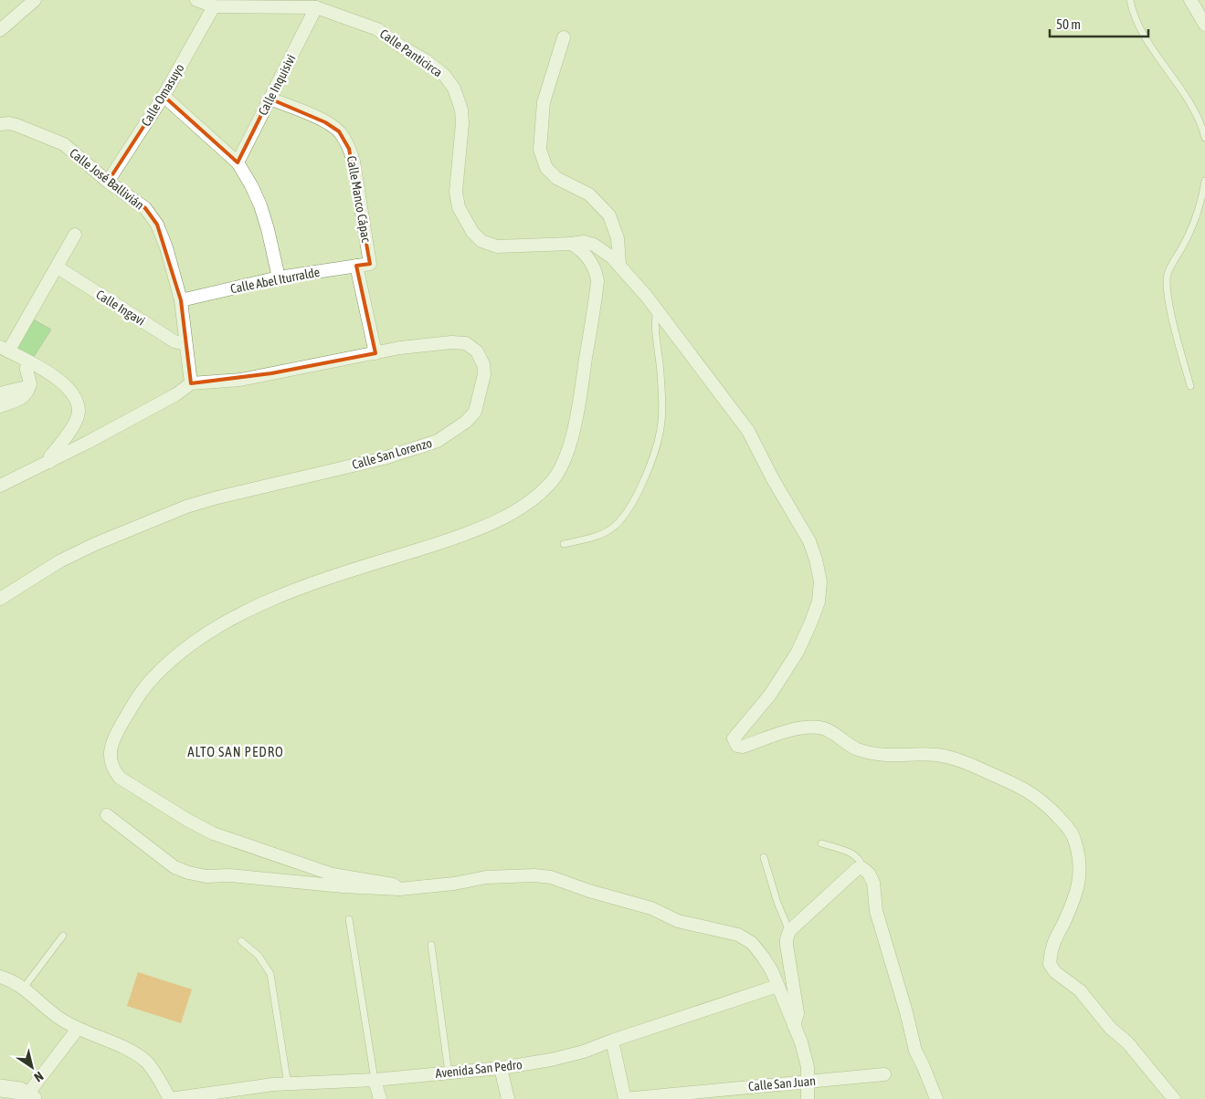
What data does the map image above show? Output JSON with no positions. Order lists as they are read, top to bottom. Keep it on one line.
{"streets":{"street":["Calle Panticirca","Calle Inquisivi","Calle Omasuyo","Calle José Ballivián","Calle Manco Cápac","Calle Abel Iturralde","Calle Ingavi","Calle San Lorenzo","Avenida San Pedro","Calle San Juan"]},"crossings":[["Calle Panticirca","Calle Inquisivi"],["Calle Panticirca","Calle Omasuyo"],["Calle Inquisivi","Calle Manco Cápac"],["Calle Omasuyo","Calle José Ballivián"],["Calle José Ballivián","Calle Abel Iturralde"],["Calle José Ballivián","Calle Ingavi"],["Calle José Ballivián","Calle San Lorenzo"],["Calle Manco Cápac","Calle Abel Iturralde"]],"districts":["ALTO SAN PEDRO"],"scale_bar":"50 m","north":"bottom right"}
